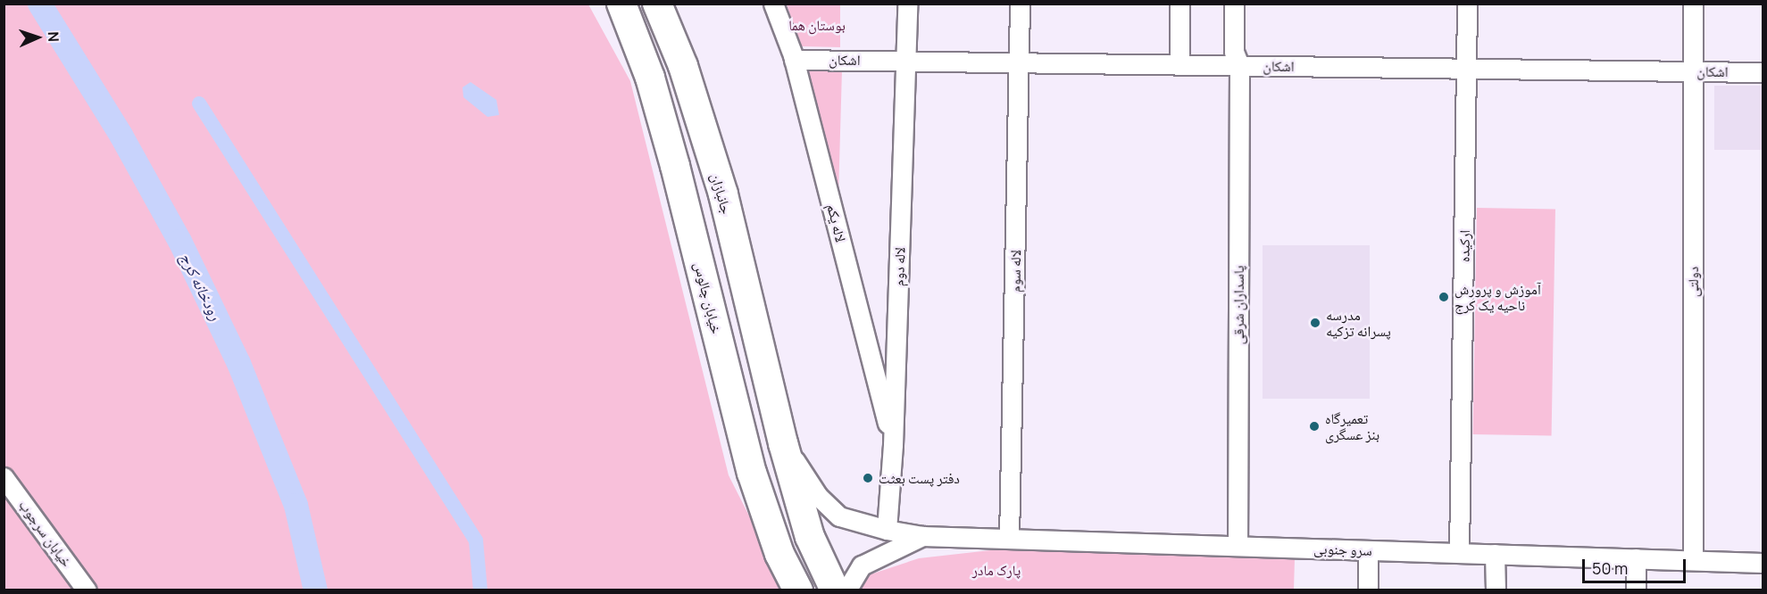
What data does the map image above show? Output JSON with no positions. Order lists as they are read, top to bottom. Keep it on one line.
{"streets":{"highway":["جانبازان","خیابان چالوس"],"street":["اشکان","لاله یکم","ارکیده","لاله دوم","لاله سوم","دولتی","پاسداران شرقی","خیابان سرجوب","سرو جنوبی"]},"crossings":[["اشکان","لاله یکم"],["اشکان","ارکیده"],["اشکان","لاله دوم"],["اشکان","لاله سوم"],["اشکان","دولتی"],["اشکان","پاسداران شرقی"],["جانبازان","سرو جنوبی"],["لاله یکم","لاله دوم"],["ارکیده","سرو جنوبی"],["لاله دوم","سرو جنوبی"],["لاله سوم","سرو جنوبی"],["دولتی","سرو جنوبی"],["پاسداران شرقی","سرو جنوبی"]],"water":["رودخانه کرج"],"parks":["بوستان هما","پارک مادر"],"places":["آموزش و پرورش ناحیه یک کرج","مدرسه پسرانه تزکیه","تعمیرگاه بنز عسگری","دفتر پست بعثت"],"scale_bar":"50 m","north":"right"}
